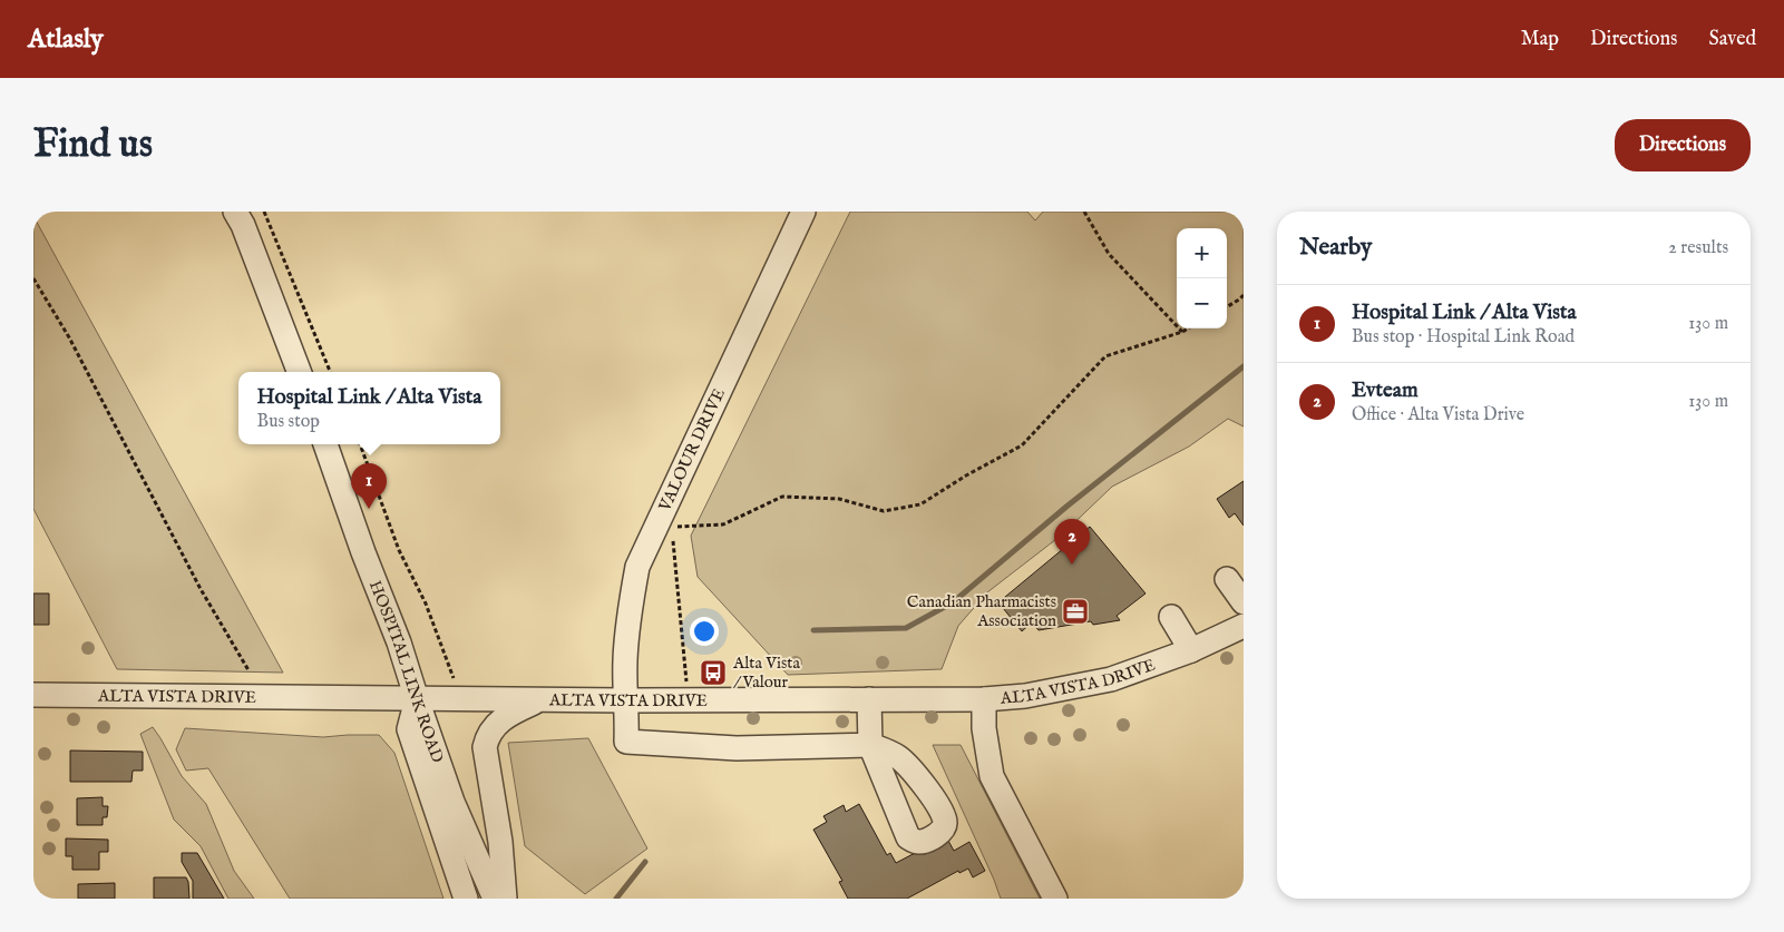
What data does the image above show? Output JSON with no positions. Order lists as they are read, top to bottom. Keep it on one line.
{"streets":{"street":["VALOUR DRIVE","HOSPITAL LINK ROAD","ALTA VISTA DRIVE"]},"crossings":[["VALOUR DRIVE","ALTA VISTA DRIVE"],["HOSPITAL LINK ROAD","ALTA VISTA DRIVE"]],"places":{"office":["Canadian Pharmacists Association"],"bus stop":["Alta Vista / Valour"]},"page":{"header":"Atlasly","nav":["Map","Directions","Saved"],"buttons":"Directions","title":"Find us","heading":["Nearby","2 results"],"map_buttons":["+","−"],"list":[{"mark":"1","name":"Hospital Link / Alta Vista","note":"Bus stop · Hospital Link Road","value":"130 m"},{"mark":"2","name":"Evteam","note":"Office · Alta Vista Drive","value":"130 m"}],"popup":["Hospital Link / Alta Vista","Bus stop"],"pins":["1","2"]}}
